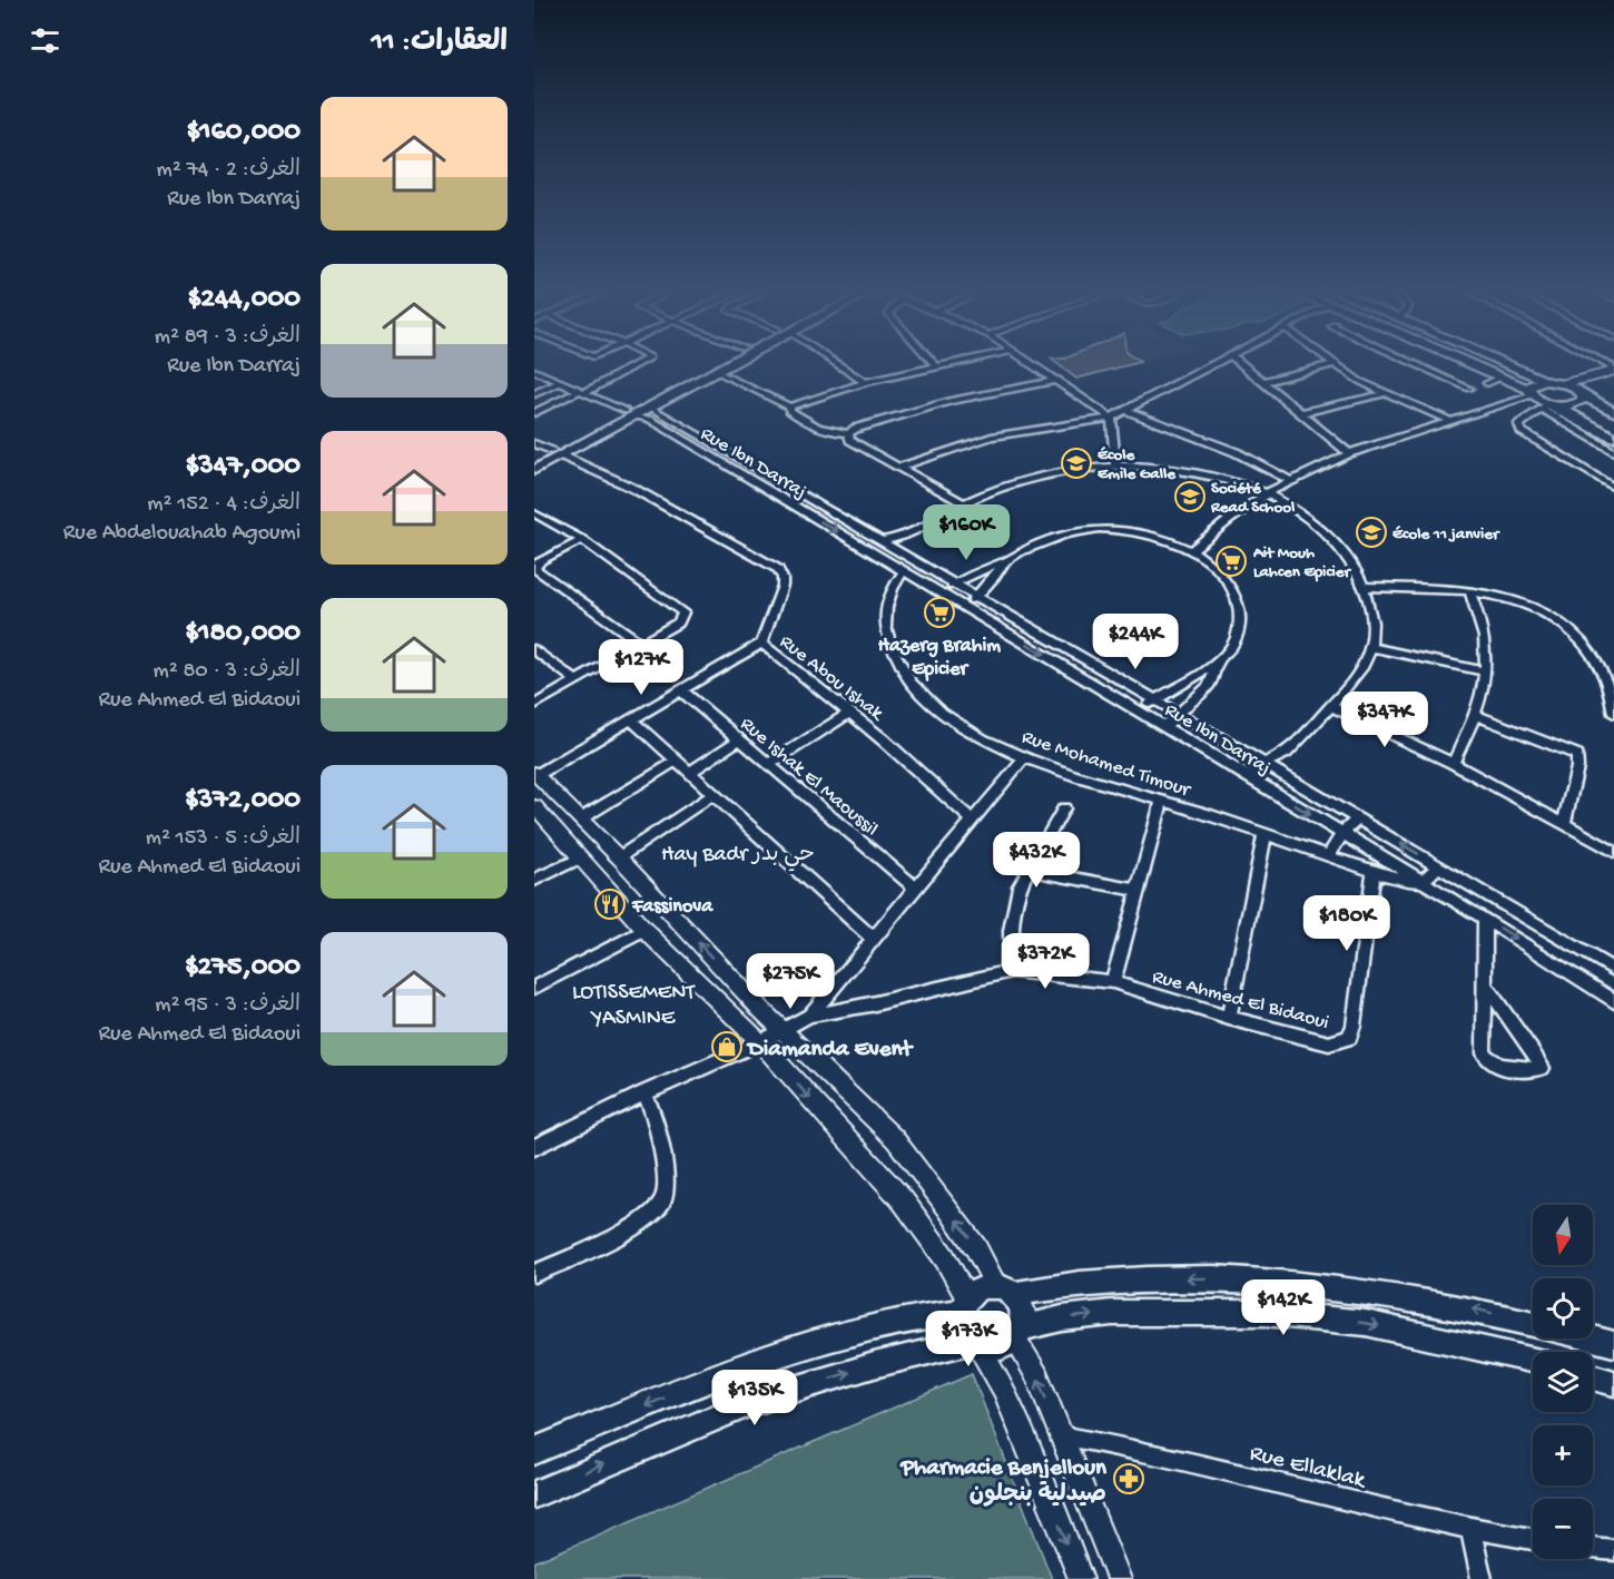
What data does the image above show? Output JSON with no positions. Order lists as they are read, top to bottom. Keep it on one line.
{"streets":{"street":["Rue Ibn Darraj","Rue Abou Ishak","Rue Mohamed Timour","Rue Ishak El Maoussil","Rue Ahmed El Bidaoui","Rue Ellaklak"]},"crossings":[["Rue Ibn Darraj","Rue Mohamed Timour"],["Rue Mohamed Timour","Rue Ahmed El Bidaoui"]],"districts":["Hay Badr حي بدر","LOTISSEMENT YASMINE"],"places":{"school or university":["École Emile Galle","Société Read School","École 11 janvier"],"supermarket":["Ait Mouh Lahcen Epicier","Hazerg Brahim Epicier"],"restaurant":["Fassinova"],"shop":["Diamanda Event"],"pharmacy":["Pharmacie Benjelloun صيدلية بنجلون"]},"north":"bottom","page":{"heading":"العقارات: 11","list":[{"name":"$160,000","note":"الغرف: 2 · 74 m² · Rue Ibn Darraj"},{"name":"$244,000","note":"الغرف: 3 · 89 m² · Rue Ibn Darraj"},{"name":"$347,000","note":"الغرف: 4 · 152 m² · Rue Abdelouahab Agoumi"},{"name":"$180,000","note":"الغرف: 3 · 80 m² · Rue Ahmed El Bidaoui"},{"name":"$372,000","note":"الغرف: 5 · 153 m² · Rue Ahmed El Bidaoui"},{"name":"$275,000","note":"الغرف: 3 · 95 m² · Rue Ahmed El Bidaoui"}],"price":["$160K","$244K","$127K","$347K","$432K","$180K","$372K","$275K","$142K","$173K","$135K"],"map_buttons":["+","−"]}}
